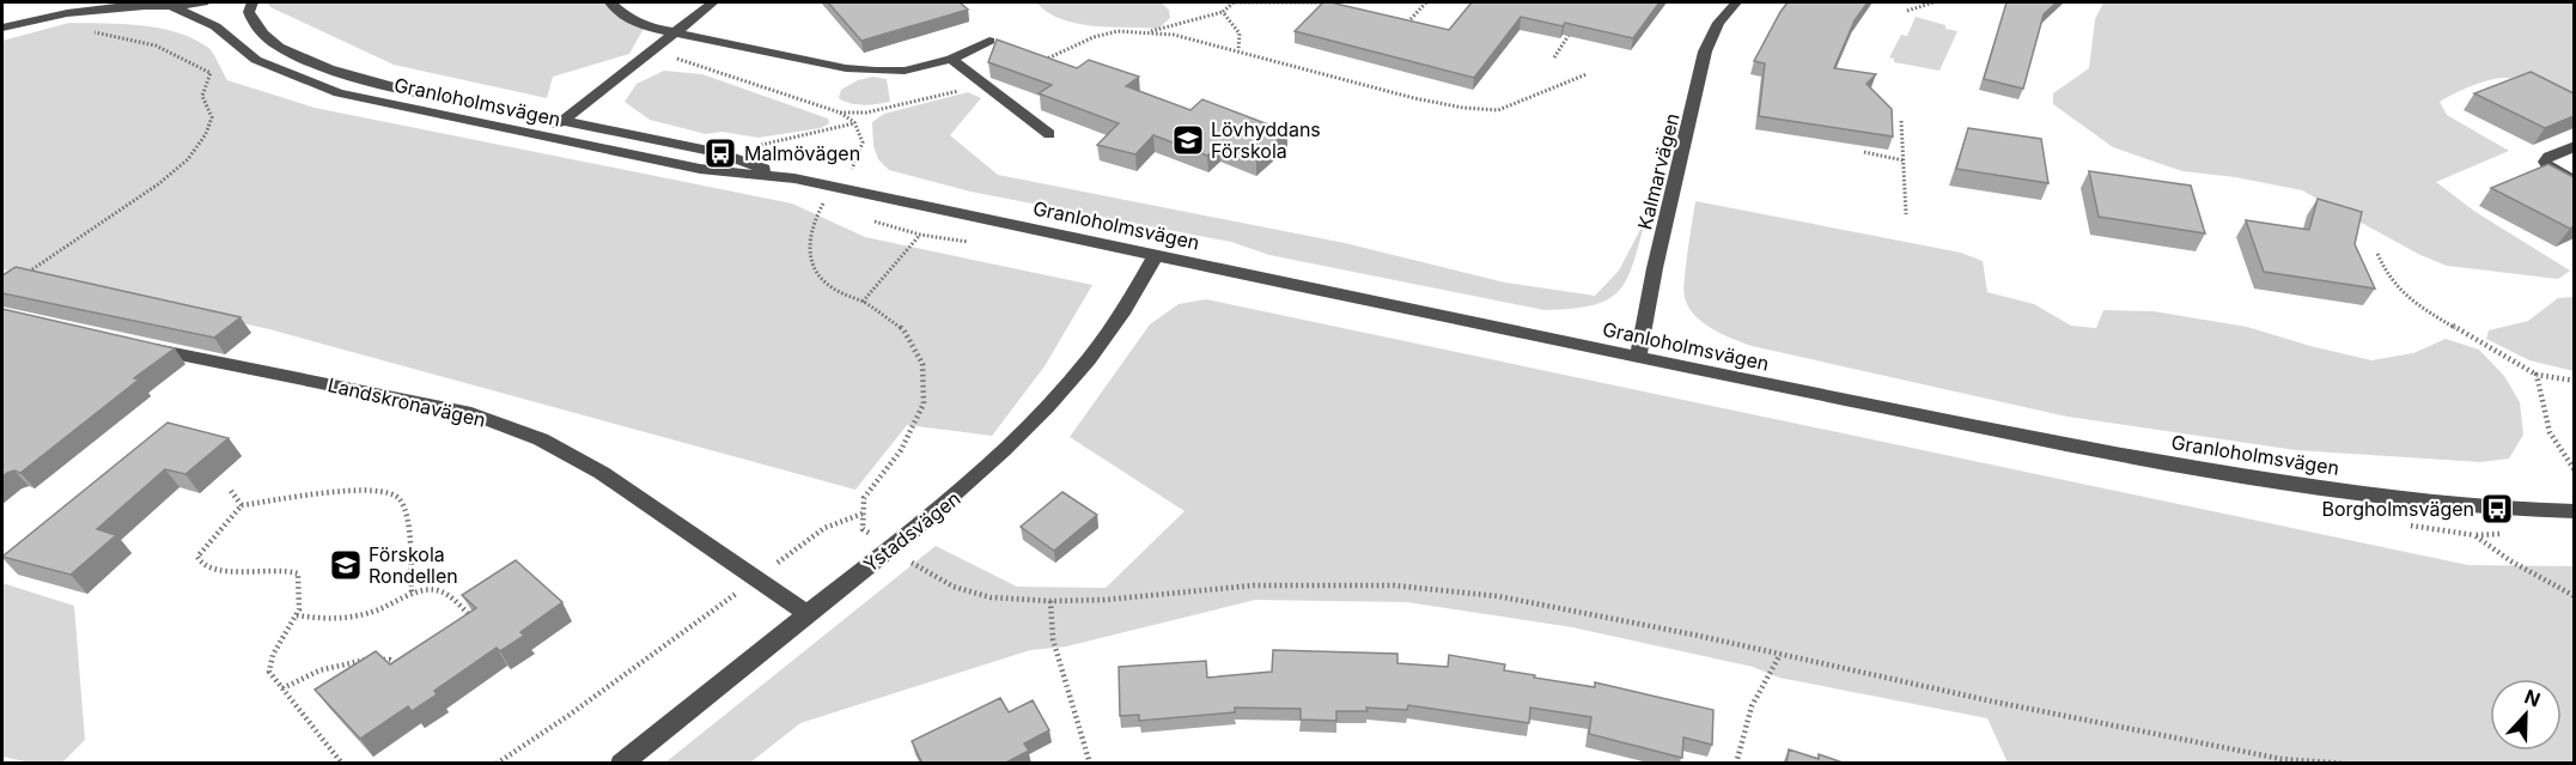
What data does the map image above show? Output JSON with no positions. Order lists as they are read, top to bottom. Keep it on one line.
{"streets":{"street":["Granloholmsvägen","Kalmarvägen","Landskronavägen","Ystadsvägen"]},"crossings":[["Granloholmsvägen","Kalmarvägen"],["Granloholmsvägen","Ystadsvägen"],["Landskronavägen","Ystadsvägen"]],"places":{"school or university":["Lövhyddans Förskola","Förskola Rondellen"],"bus stop":["Malmövägen","Borgholmsvägen"]},"north":"top"}
